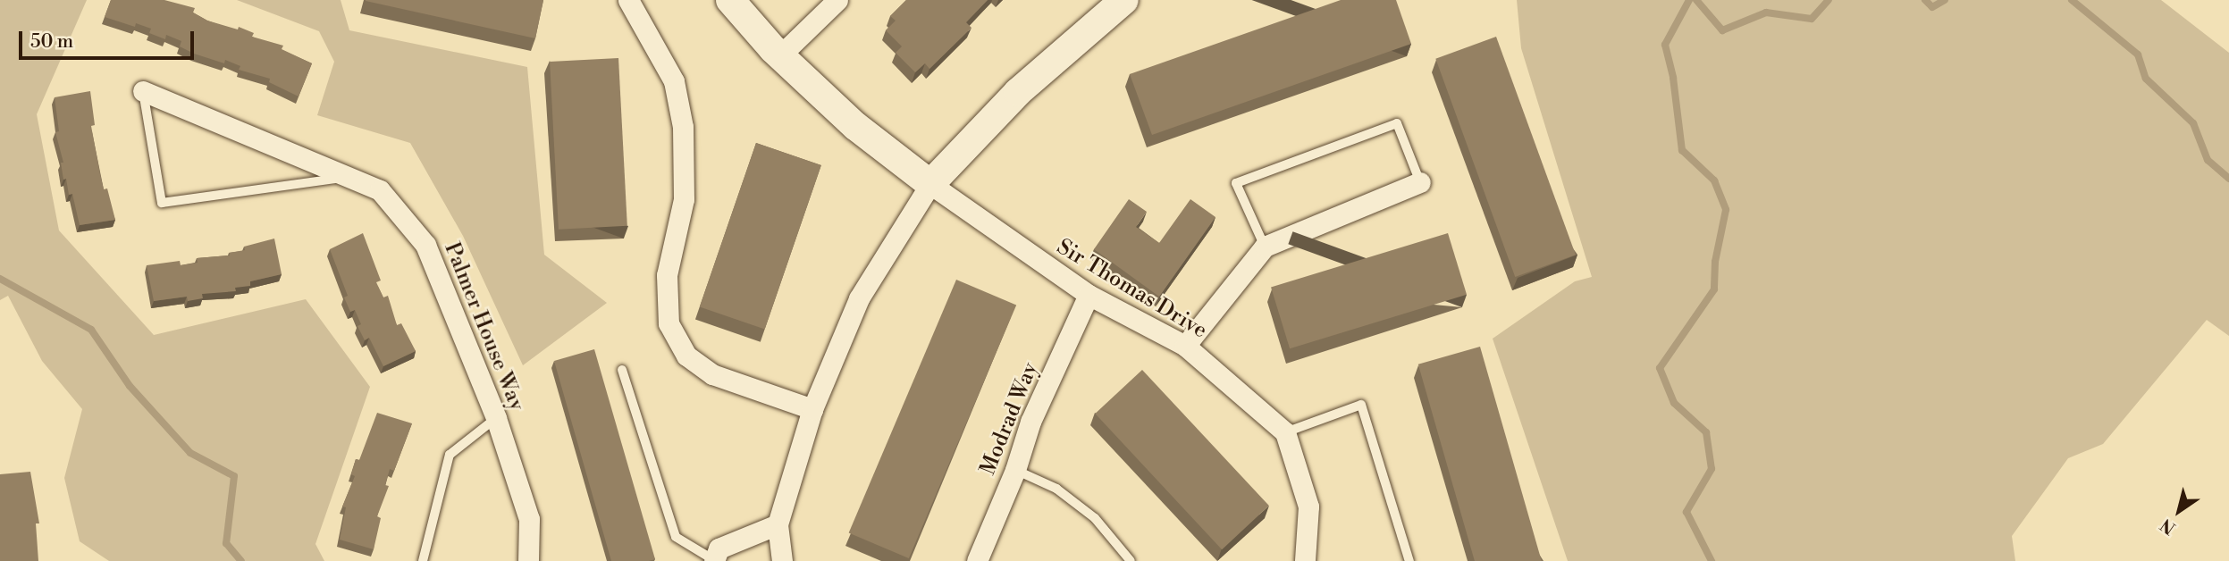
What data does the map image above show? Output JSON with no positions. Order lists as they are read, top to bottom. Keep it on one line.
{"streets":{"street":["Sir Thomas Drive","Palmer House Way","Modrad Way"]},"crossings":[["Sir Thomas Drive","Modrad Way"]],"scale_bar":"50 m","north":"bottom left"}
